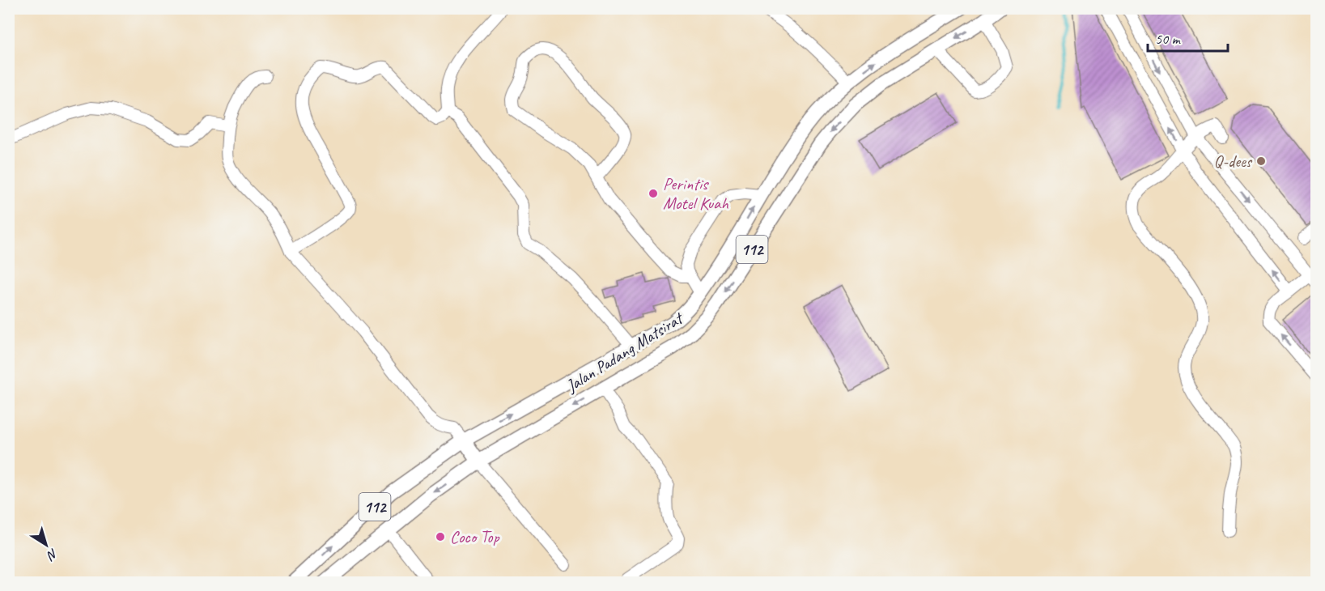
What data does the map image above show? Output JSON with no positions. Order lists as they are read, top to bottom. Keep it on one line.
{"streets":{"main road":["112","Jalan Padang Matsirat"]},"places":["Q-dees","Perintis Motel Kuah","Coco Top"],"scale_bar":"50 m","north":"bottom right"}
